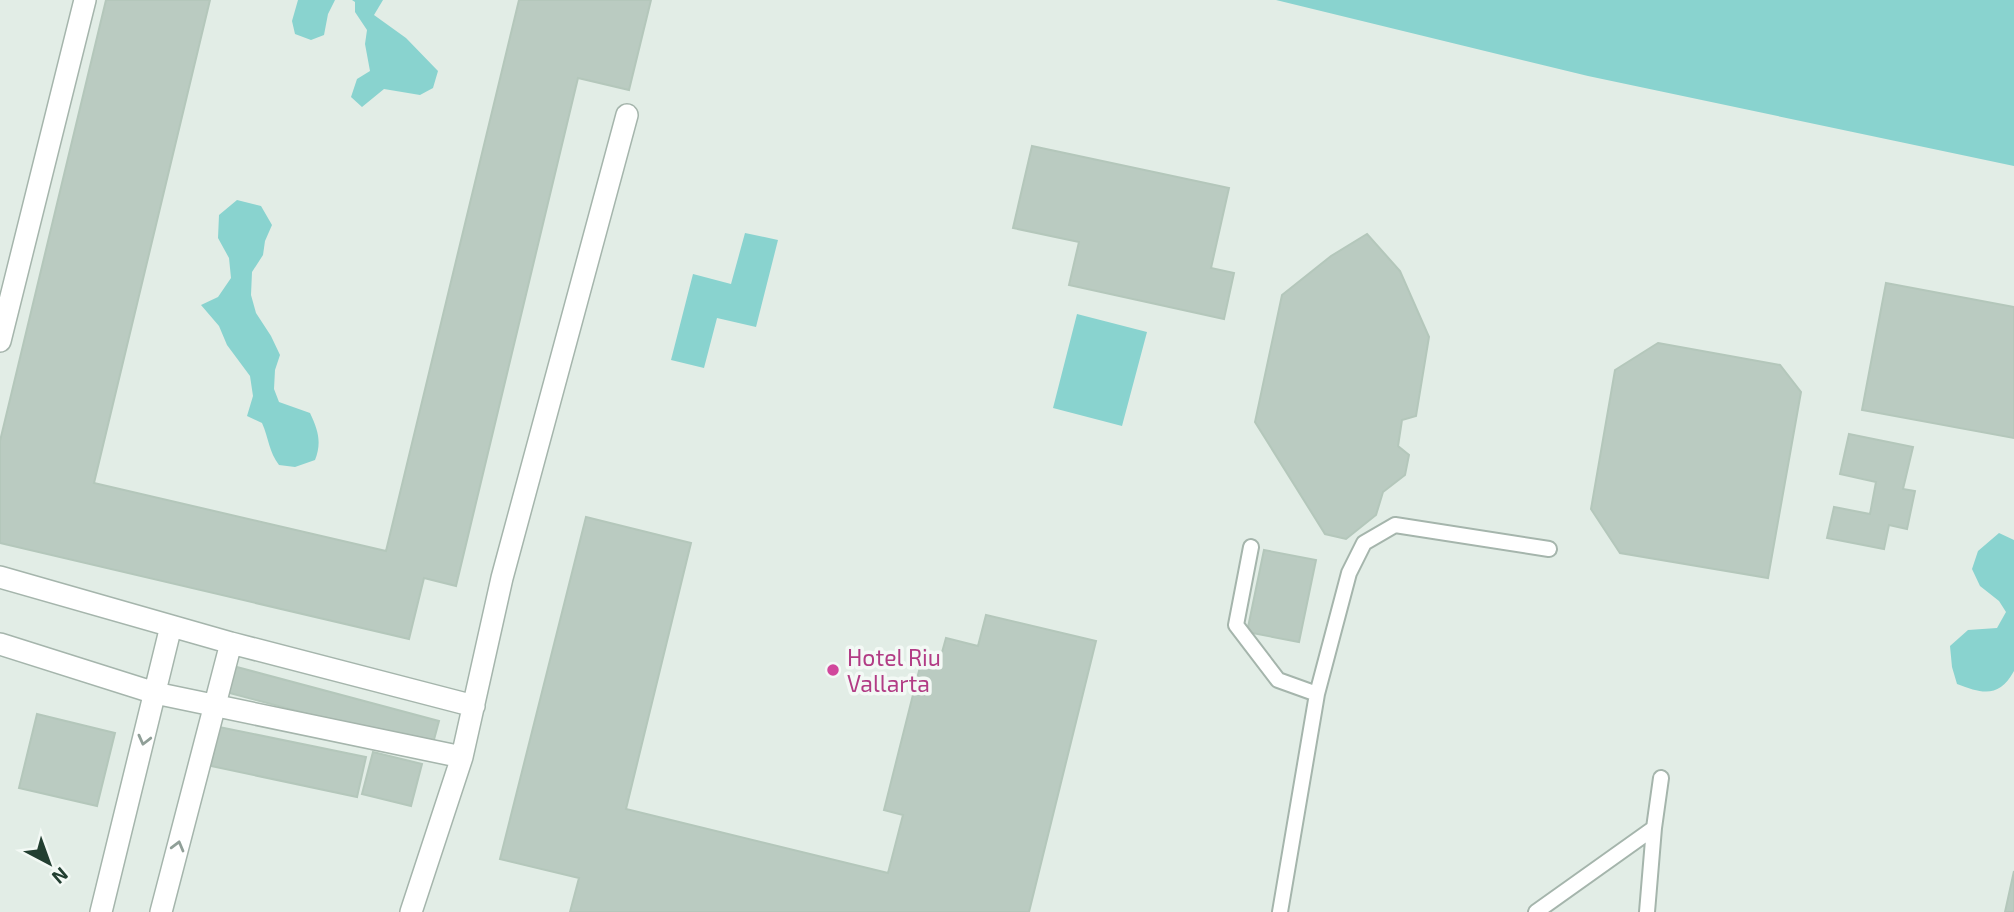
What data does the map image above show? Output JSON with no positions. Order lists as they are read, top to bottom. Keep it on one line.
{"places":["Hotel Riu Vallarta"],"north":"bottom right"}
